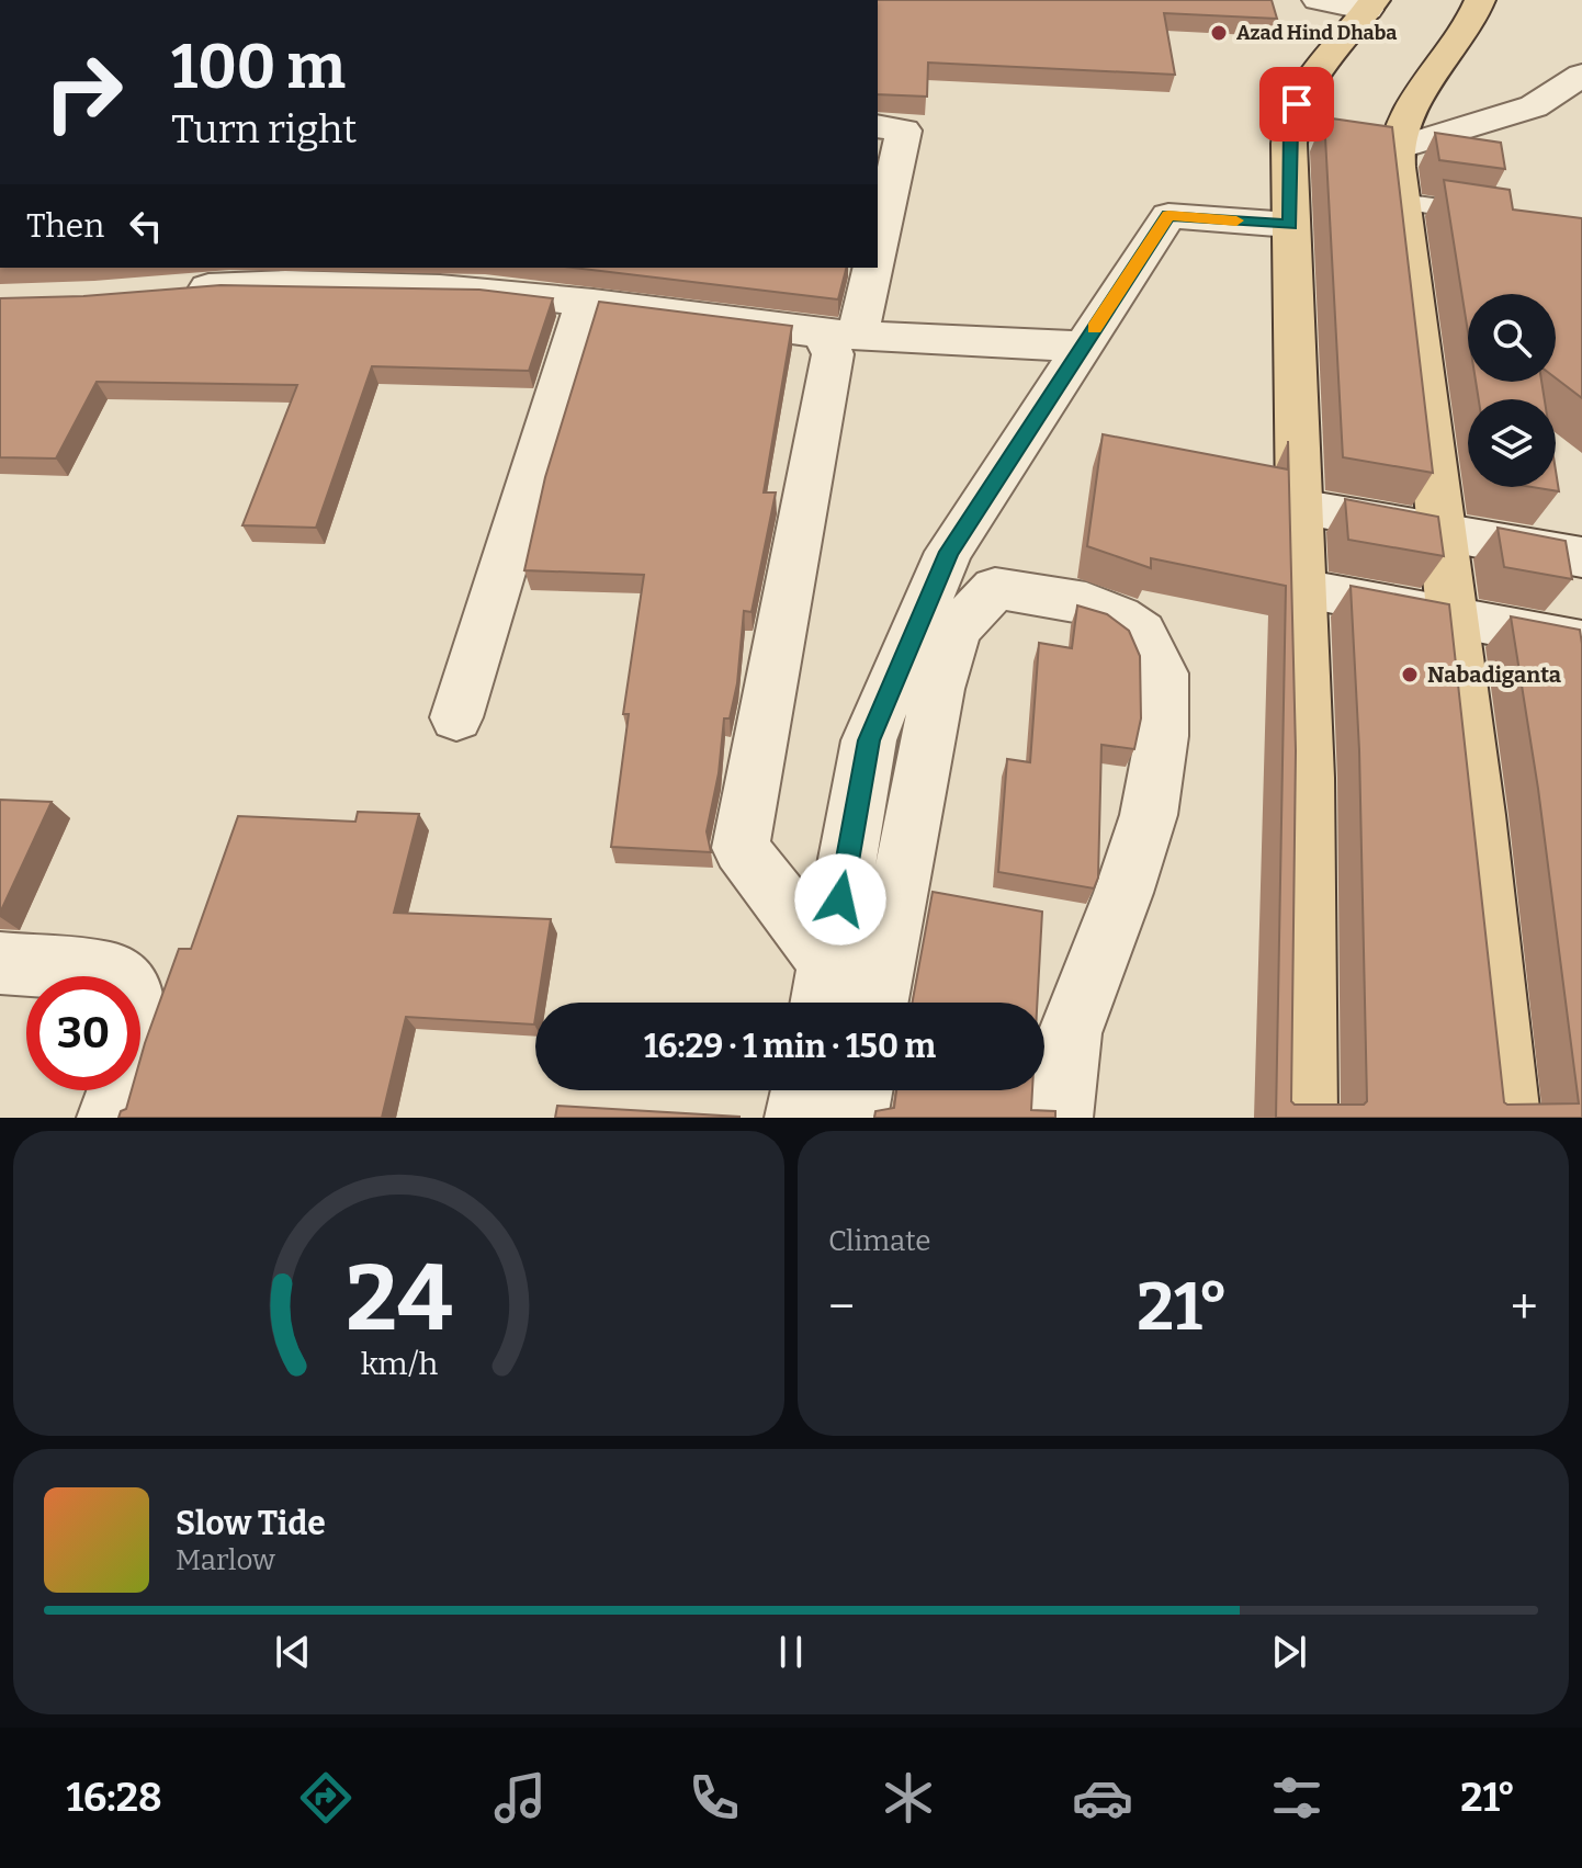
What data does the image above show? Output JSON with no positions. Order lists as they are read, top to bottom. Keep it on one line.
{"places":["Azad Hind Dhaba","Nabadiganta"],"page":{"turn":["100 m","Turn right"],"then":"Then","limit":"30","trip":"16:29 · 1 min · 150 m","tile":"Climate","heat":["−","21°","+"],"song":["Slow Tide","Marlow"],"tabs":["16:28","21°"],"gauge":["24","km/h"]}}
